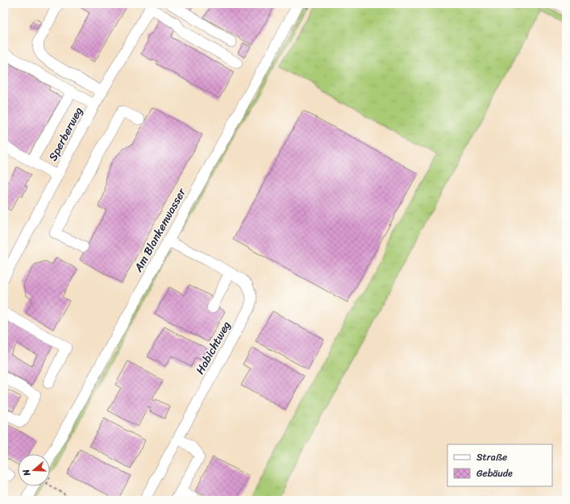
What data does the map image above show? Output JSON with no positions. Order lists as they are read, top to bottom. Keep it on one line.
{"streets":{"street":["Sperberweg","Am Blankenwasser","Habichtweg"]},"crossings":[["Am Blankenwasser","Habichtweg"]],"legend":["Straße","Gebäude"],"north":"left"}
